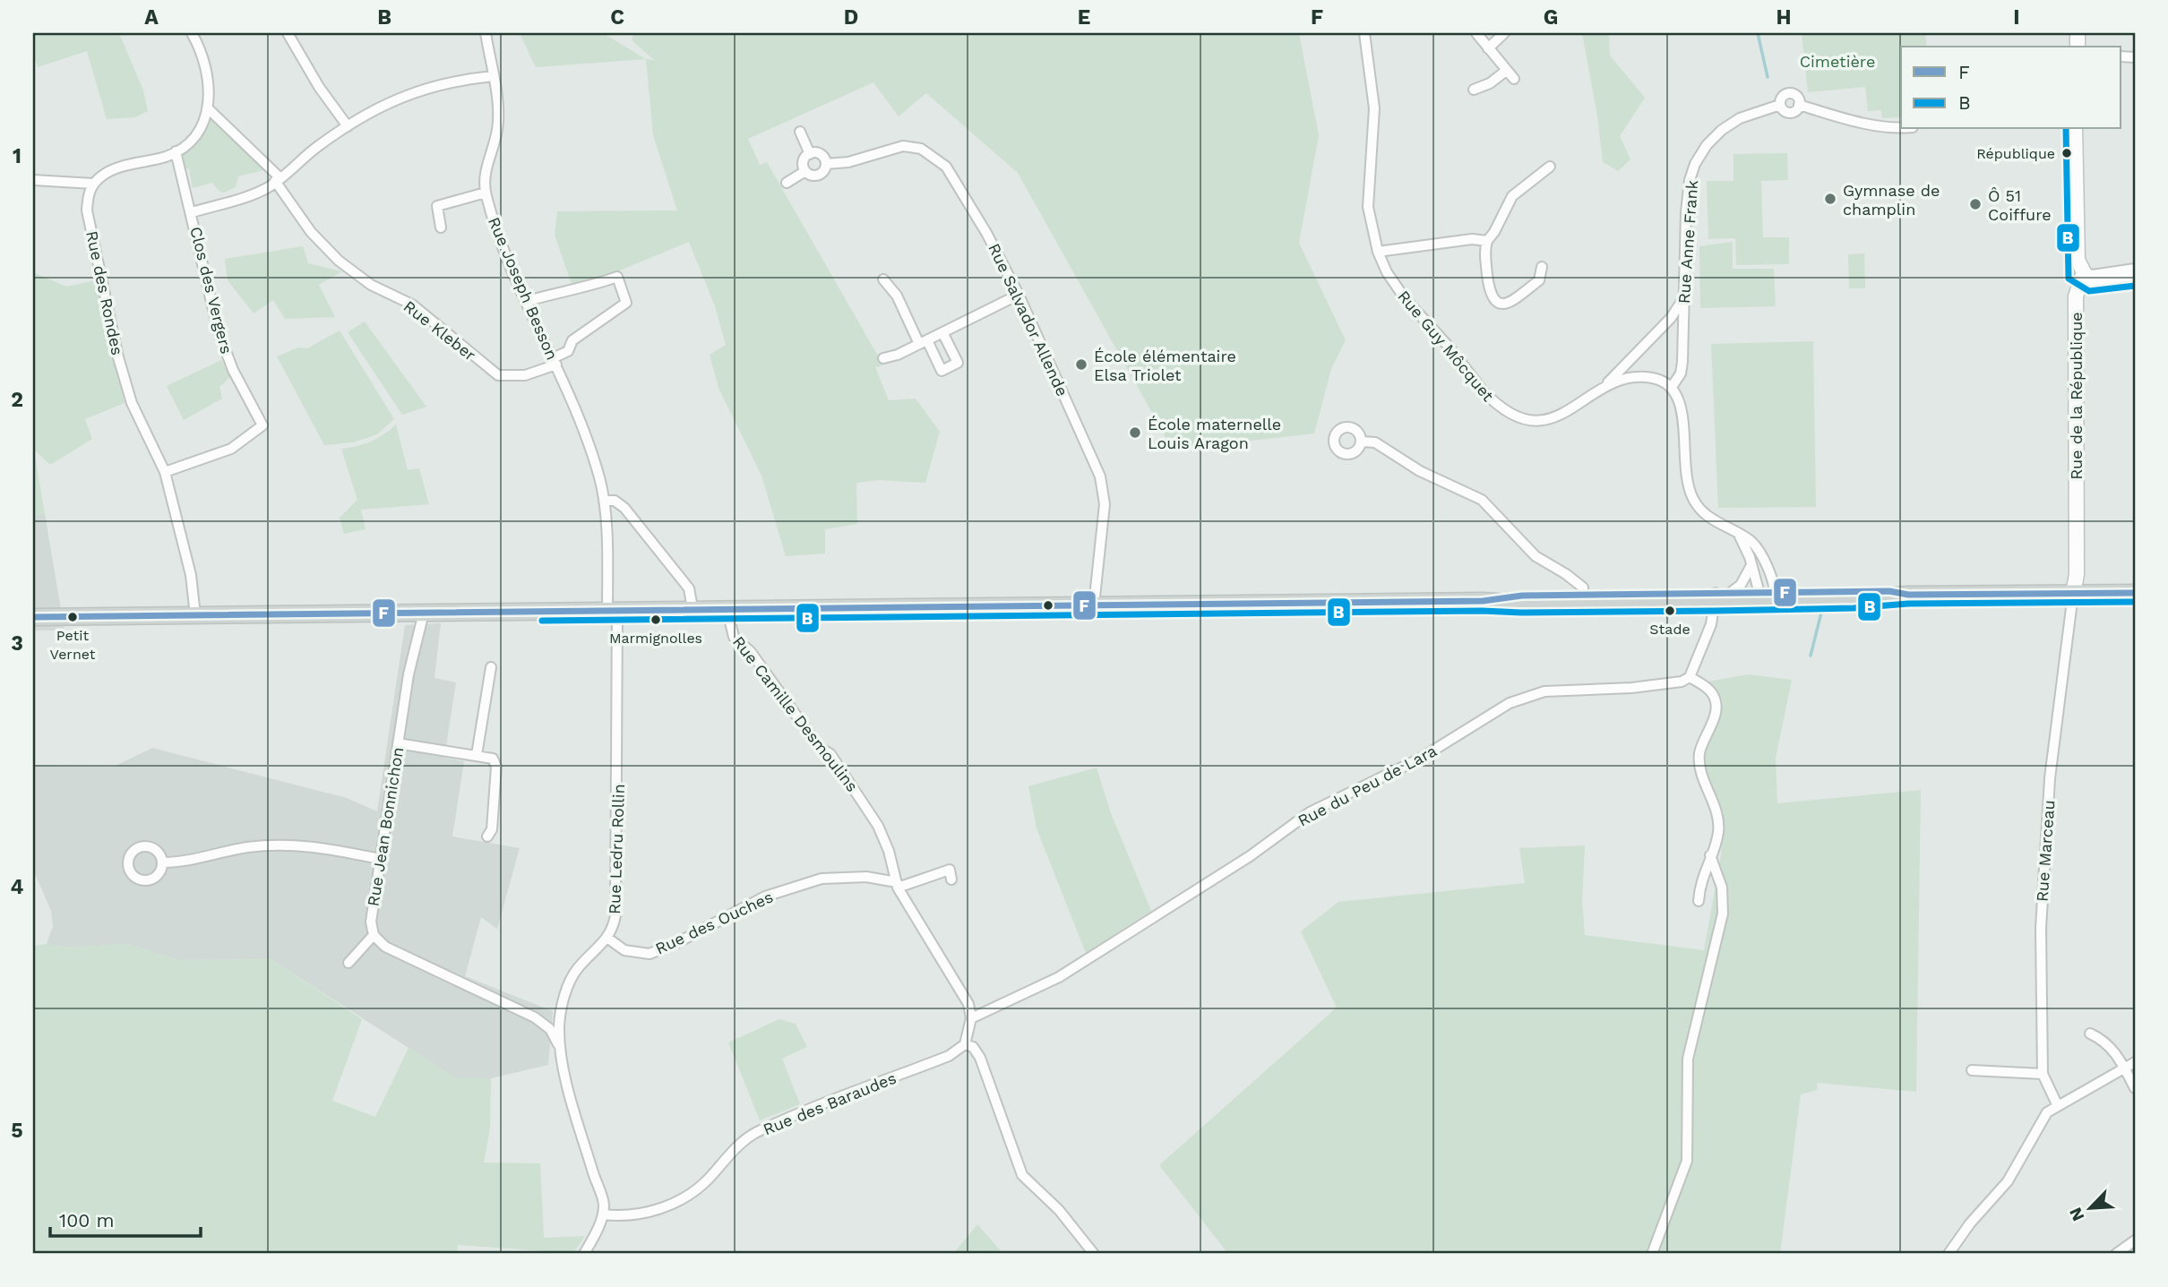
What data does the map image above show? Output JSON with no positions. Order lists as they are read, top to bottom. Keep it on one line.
{"streets":{"street":["Rue Anne Frank","Rue Joseph Besson","Clos des Vergers","Rue des Rondes","Rue Salvador Allende","Rue Kleber","Rue Guy Môcquet","Rue de la République","Rue Camille Desmoulins","Rue du Peu de Lara","Rue Jean Bonnichon","Rue Ledru Rollin","Rue Marceau","Rue des Ouches","Rue des Baraudes"]},"crossings":[["Rue Anne Frank","Rue Guy Môcquet"],["Rue Joseph Besson","Rue Kleber"],["Rue Joseph Besson","Rue Ledru Rollin"],["Clos des Vergers","Rue des Rondes"],["Rue de la République","Rue Marceau"],["Rue Camille Desmoulins","Rue du Peu de Lara"],["Rue Camille Desmoulins","Rue des Ouches"],["Rue Ledru Rollin","Rue des Ouches"]],"parks":["Cimetière"],"places":["République","Gymnase de champlin","Ô 51 Coiffure","École élémentaire Elsa Triolet","École maternelle Louis Aragon","Stade","Petit Vernet","Marmignolles"],"lines":["transit line B","transit line F"],"legend":["F","B"],"scale_bar":"100 m","north":"bottom left","grid":{"columns":["A","B","C","D","E","F","G","H","I"],"rows":["1","2","3","4","5"]}}
